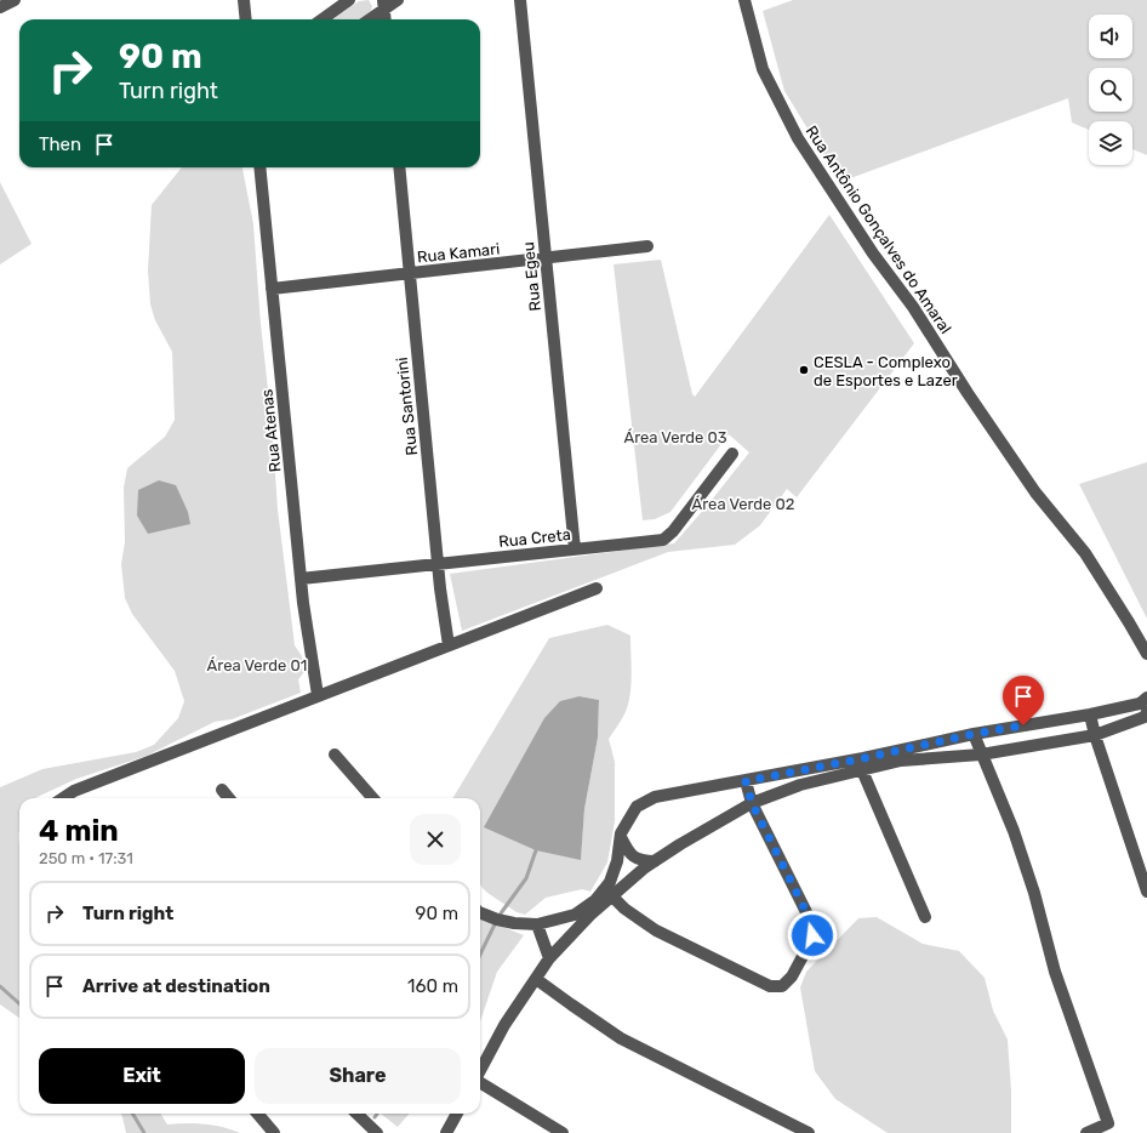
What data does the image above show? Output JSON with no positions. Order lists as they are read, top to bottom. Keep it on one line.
{"streets":{"street":["Rua Antônio Gonçalves do Amaral","Rua Kamari","Rua Egeu","Rua Santorini","Rua Atenas","Rua Creta"]},"crossings":[["Rua Kamari","Rua Egeu"],["Rua Kamari","Rua Santorini"],["Rua Kamari","Rua Atenas"],["Rua Egeu","Rua Creta"],["Rua Santorini","Rua Creta"],["Rua Atenas","Rua Creta"]],"parks":["Área Verde 03","Área Verde 02","Área Verde 01"],"places":["CESLA - Complexo de Esportes e Lazer"],"page":{"turn":["90 m","Turn right"],"then":"Then","heading":["4 min","250 m · 17:31"],"list":[{"name":"Turn right","value":"90 m"},{"name":"Arrive at destination","value":"160 m"}],"buttons":["Exit","Share"]}}
